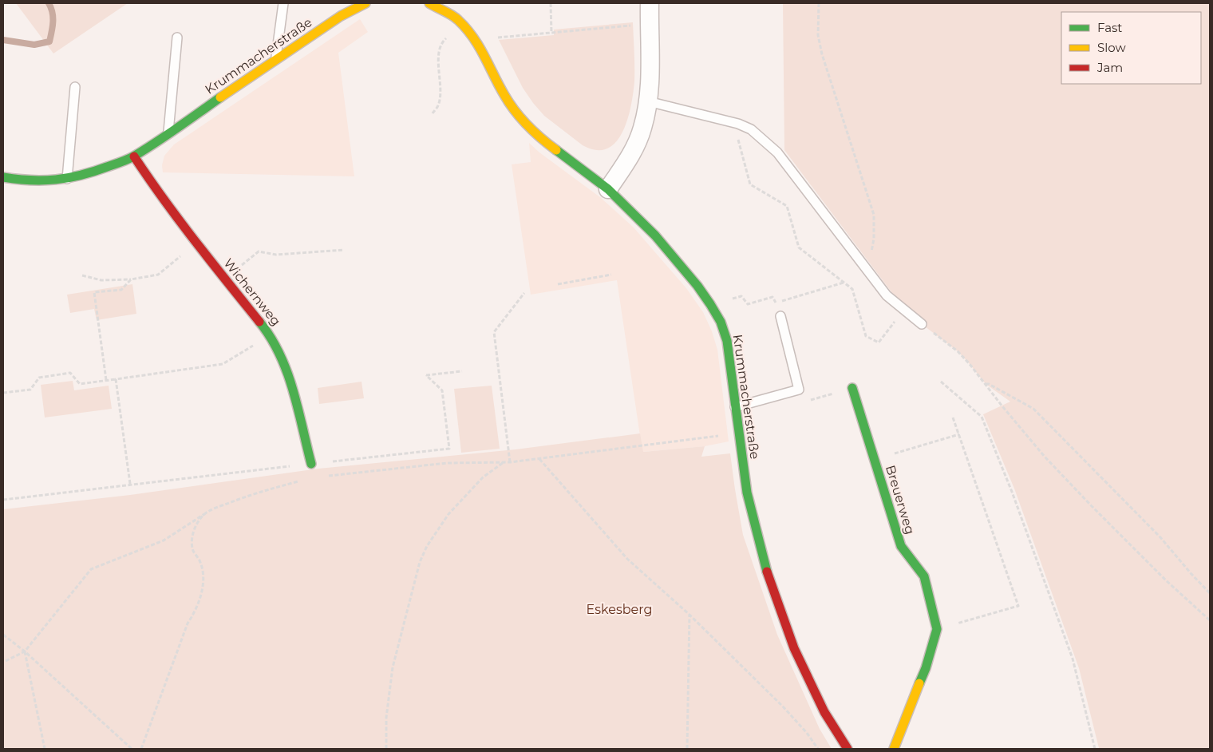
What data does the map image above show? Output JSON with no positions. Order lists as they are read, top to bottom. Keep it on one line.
{"streets":{"street":["Krummacherstraße","Wichernweg","Breuerweg"]},"crossings":[["Krummacherstraße","Wichernweg"]],"parks":["Eskesberg"],"legend":["Fast","Slow","Jam"]}
